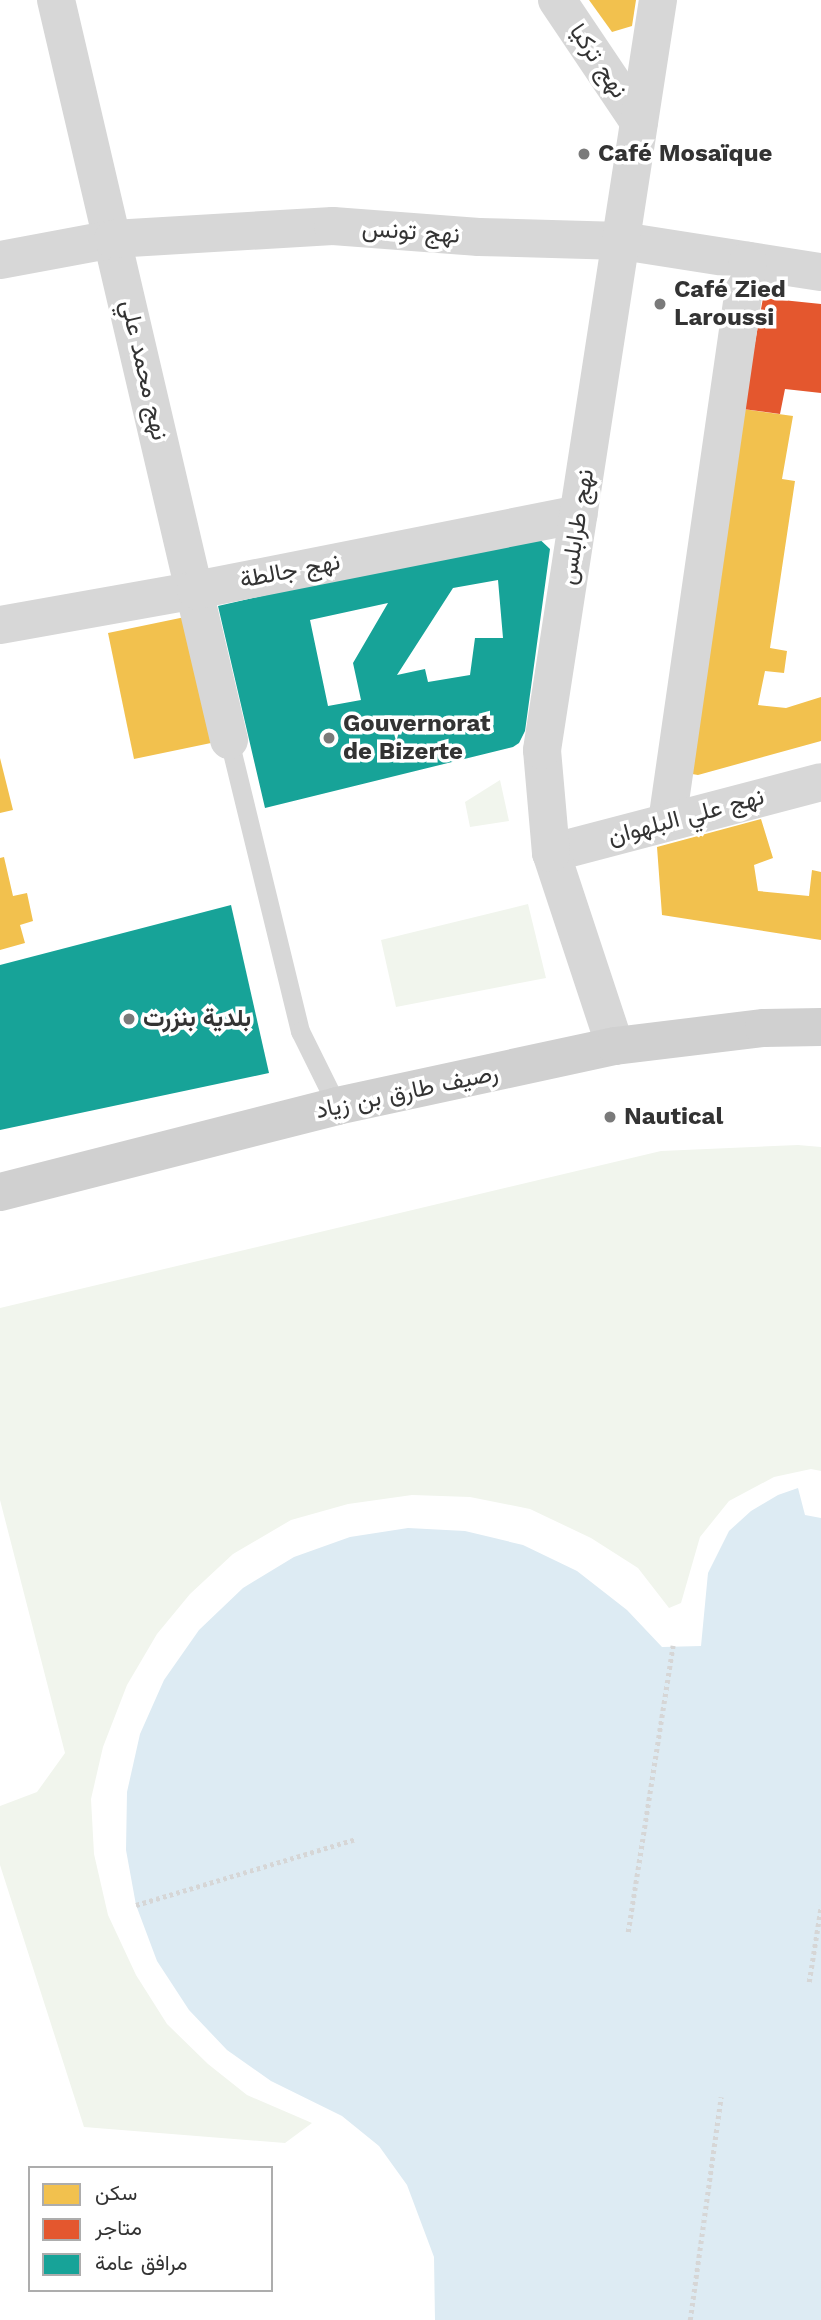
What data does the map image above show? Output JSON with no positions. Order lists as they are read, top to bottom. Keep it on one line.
{"streets":{"main road":["رصيف طارق بن زياد"],"street":["نهج تركيا","نهج تونس","نهج محمد علي","نهج طرابلس","نهج جالطة","نهج علي البلهوان"]},"crossings":[["نهج تركيا","نهج طرابلس"],["نهج تونس","نهج محمد علي"],["نهج تونس","نهج طرابلس"],["نهج محمد علي","نهج جالطة"],["نهج طرابلس","نهج جالطة"],["نهج طرابلس","نهج علي البلهوان"],["نهج طرابلس","رصيف طارق بن زياد"]],"places":["Café Mosaïque","Café Zied Laroussi","Gouvernorat de Bizerte","بلدية بنزرت","Nautical"],"legend":["سكن","متاجر","مرافق عامة"]}
